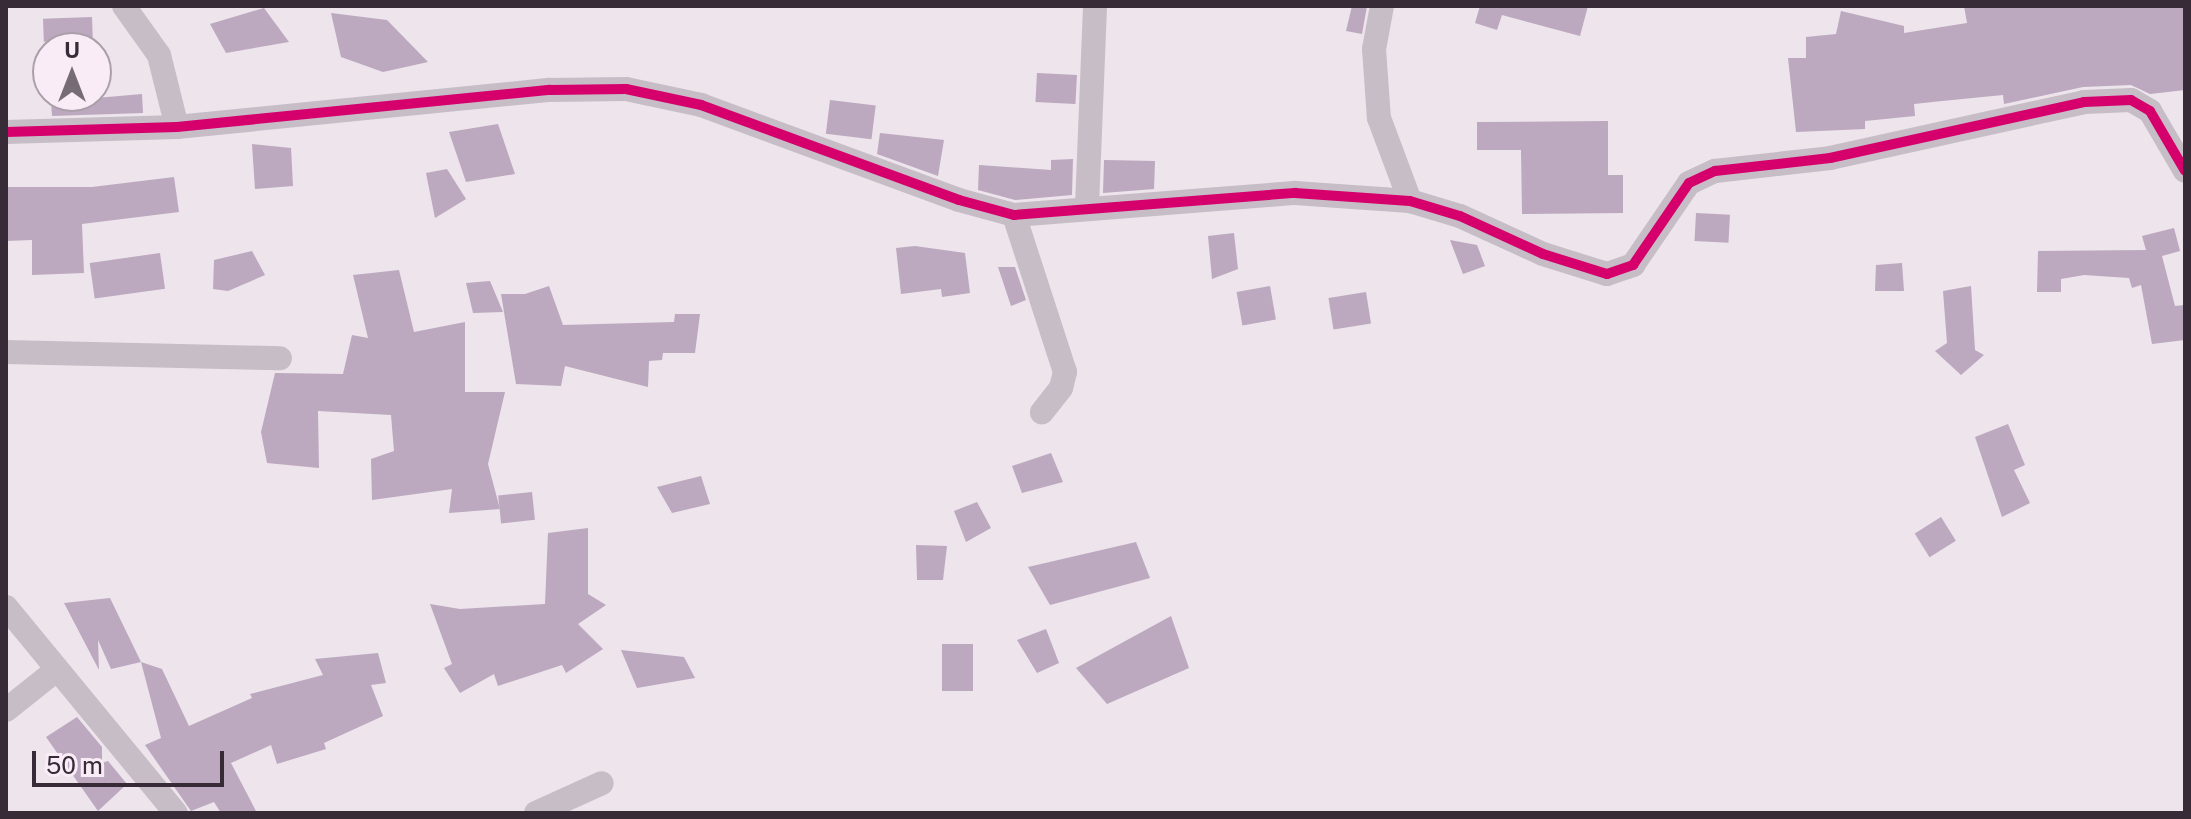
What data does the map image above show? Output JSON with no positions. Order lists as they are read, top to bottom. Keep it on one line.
{"scale_bar":"50 m","north":"top"}
